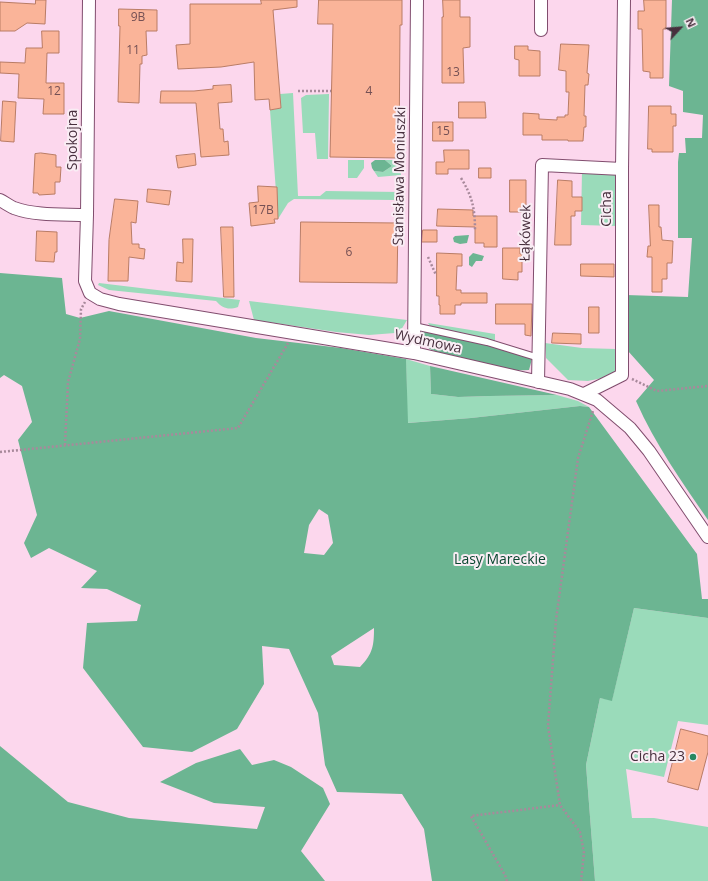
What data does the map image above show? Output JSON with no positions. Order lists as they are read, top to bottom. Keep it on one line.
{"streets":{"street":["Spokojna","Stanisława Moniuszki","Cicha","Łąkówek","Wydmowa"]},"crossings":[["Spokojna","Wydmowa"],["Stanisława Moniuszki","Wydmowa"],["Cicha","Łąkówek"],["Łąkówek","Wydmowa"]],"parks":["Lasy Mareckie"],"places":["Cicha 23"],"house_numbers":["9B","11","13","12","4","15","17B","6"],"north":"top right"}
